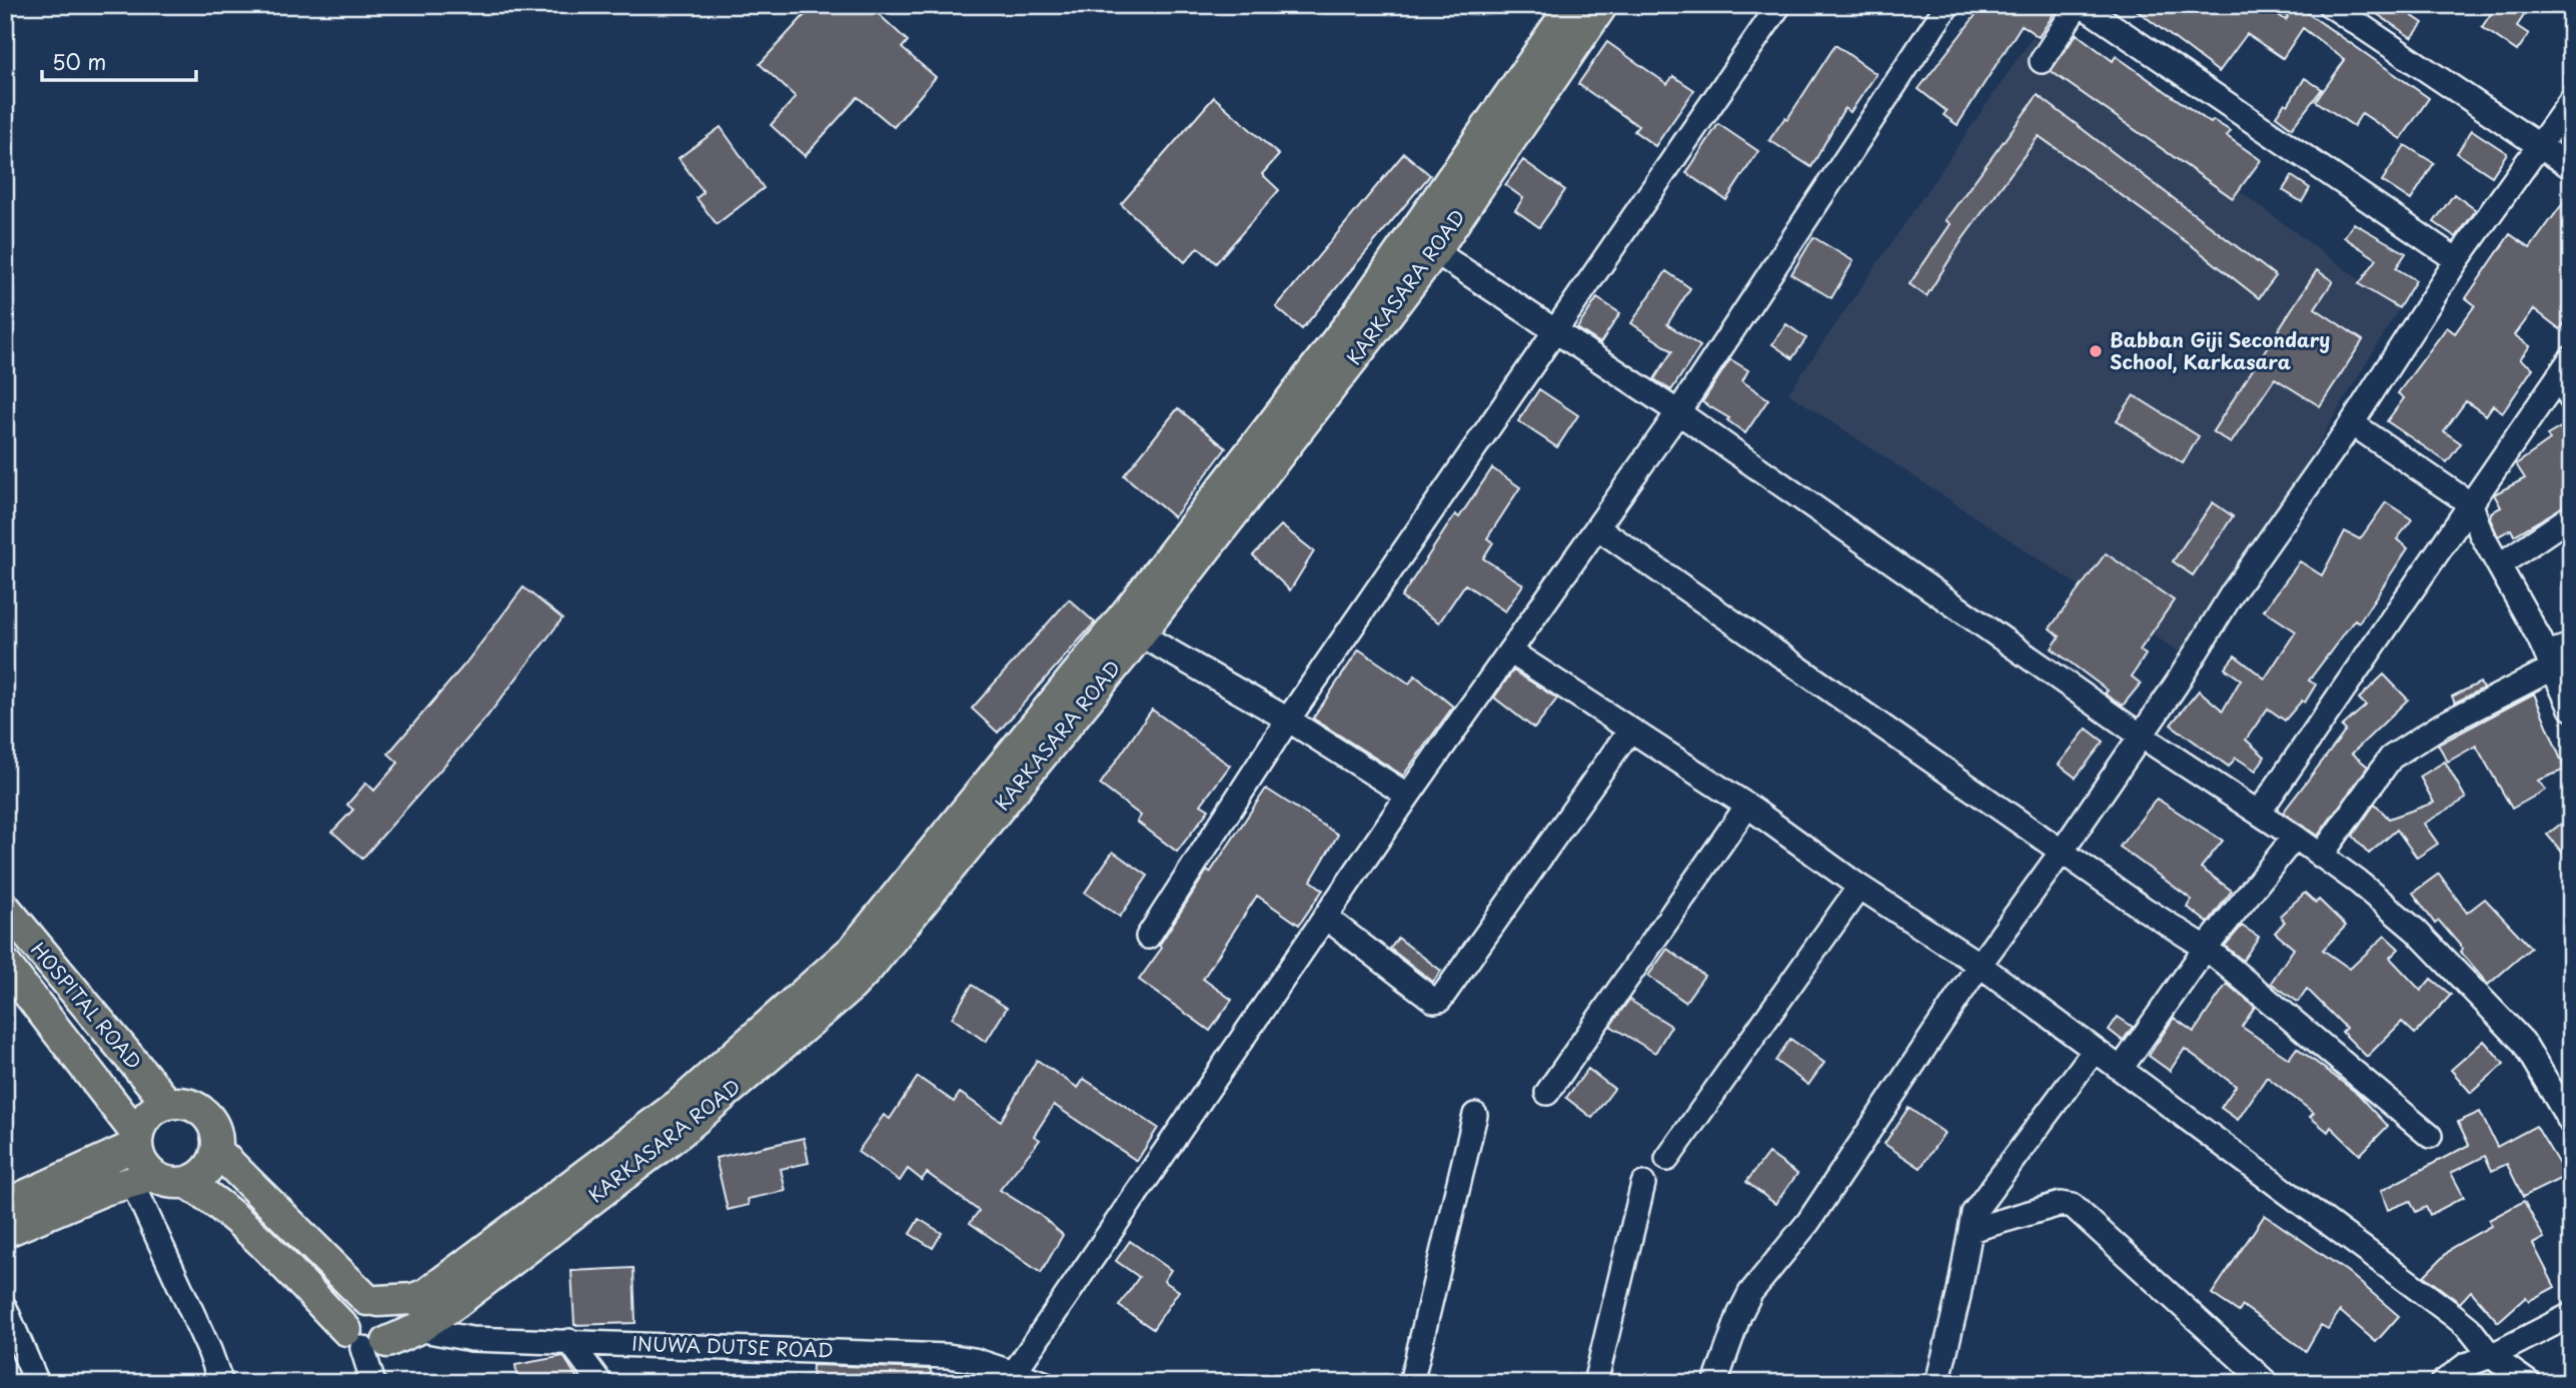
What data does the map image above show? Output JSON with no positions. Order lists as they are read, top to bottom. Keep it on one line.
{"streets":{"main road":["KARKASARA ROAD","HOSPITAL ROAD"],"street":["INUWA DUTSE ROAD"]},"crossings":[["KARKASARA ROAD","INUWA DUTSE ROAD"]],"places":["Babban Giji Secondary School, Karkasara"],"scale_bar":"50 m"}
